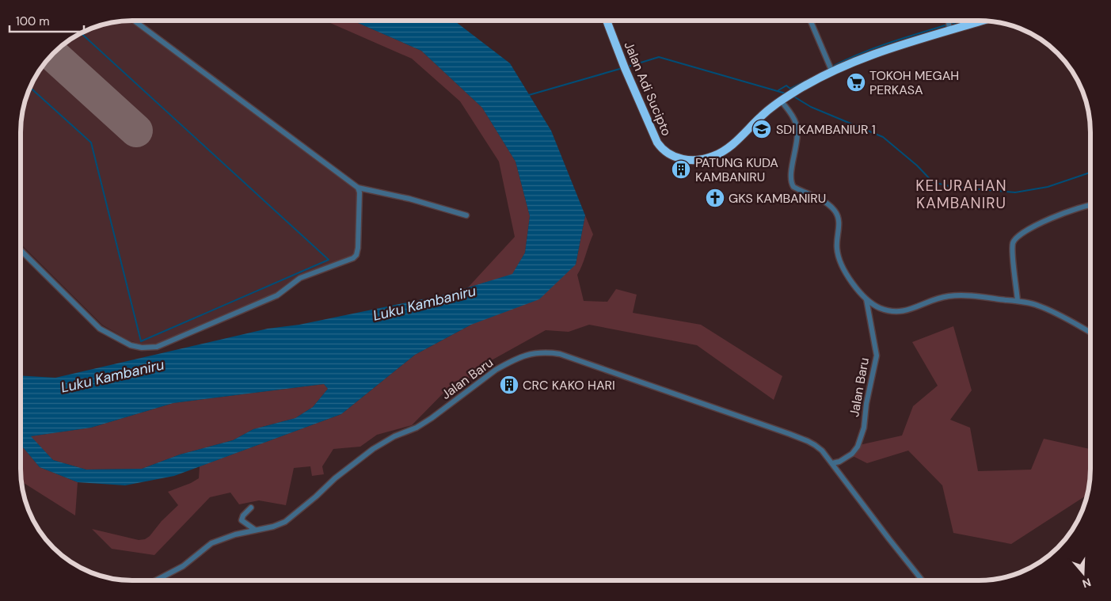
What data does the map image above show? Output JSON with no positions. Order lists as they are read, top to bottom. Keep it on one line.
{"streets":{"highway":["Jalan Adi Sucipto"],"street":["Jalan Baru"]},"districts":["KELURAHAN KAMBANIRU"],"water":["Luku Kambaniru"],"places":{"supermarket":["TOKOH MEGAH PERKASA"],"school or university":["SDI KAMBANIUR 1"],"building":["PATUNG KUDA KAMBANIRU","CRC KAKO HARI"],"church":["GKS KAMBANIRU"]},"scale_bar":"100 m","north":"bottom"}
